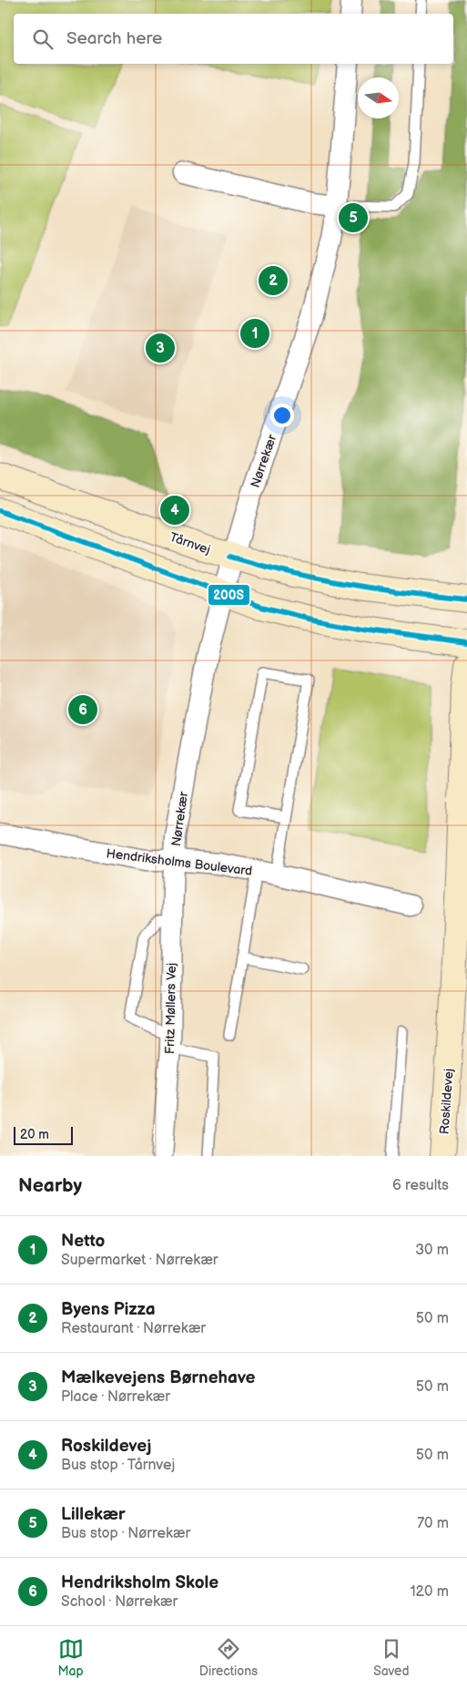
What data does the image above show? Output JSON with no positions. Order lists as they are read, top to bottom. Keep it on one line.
{"streets":{"street":["Nørrekær","Tårnvej","Hendriksholms Boulevard","Fritz Møllers Vej","Roskildevej"]},"crossings":[["Nørrekær","Tårnvej"],["Nørrekær","Hendriksholms Boulevard"],["Nørrekær","Fritz Møllers Vej"],["Hendriksholms Boulevard","Fritz Møllers Vej"]],"lines":["transit line 200S"],"scale_bar":"20 m","north":"right","page":{"search":"Search here","pins":["5","2","1","3","4","6"],"scale":"20 m","heading":["Nearby","6 results"],"list":[{"mark":"1","name":"Netto","note":"Supermarket · Nørrekær","value":"30 m"},{"mark":"2","name":"Byens Pizza","note":"Restaurant · Nørrekær","value":"50 m"},{"mark":"3","name":"Mælkevejens Børnehave","note":"Place · Nørrekær","value":"50 m"},{"mark":"4","name":"Roskildevej","note":"Bus stop · Tårnvej","value":"50 m"},{"mark":"5","name":"Lillekær","note":"Bus stop · Nørrekær","value":"70 m"},{"mark":"6","name":"Hendriksholm Skole","note":"School · Nørrekær","value":"120 m"}],"nav":["Map","Directions","Saved"]}}
